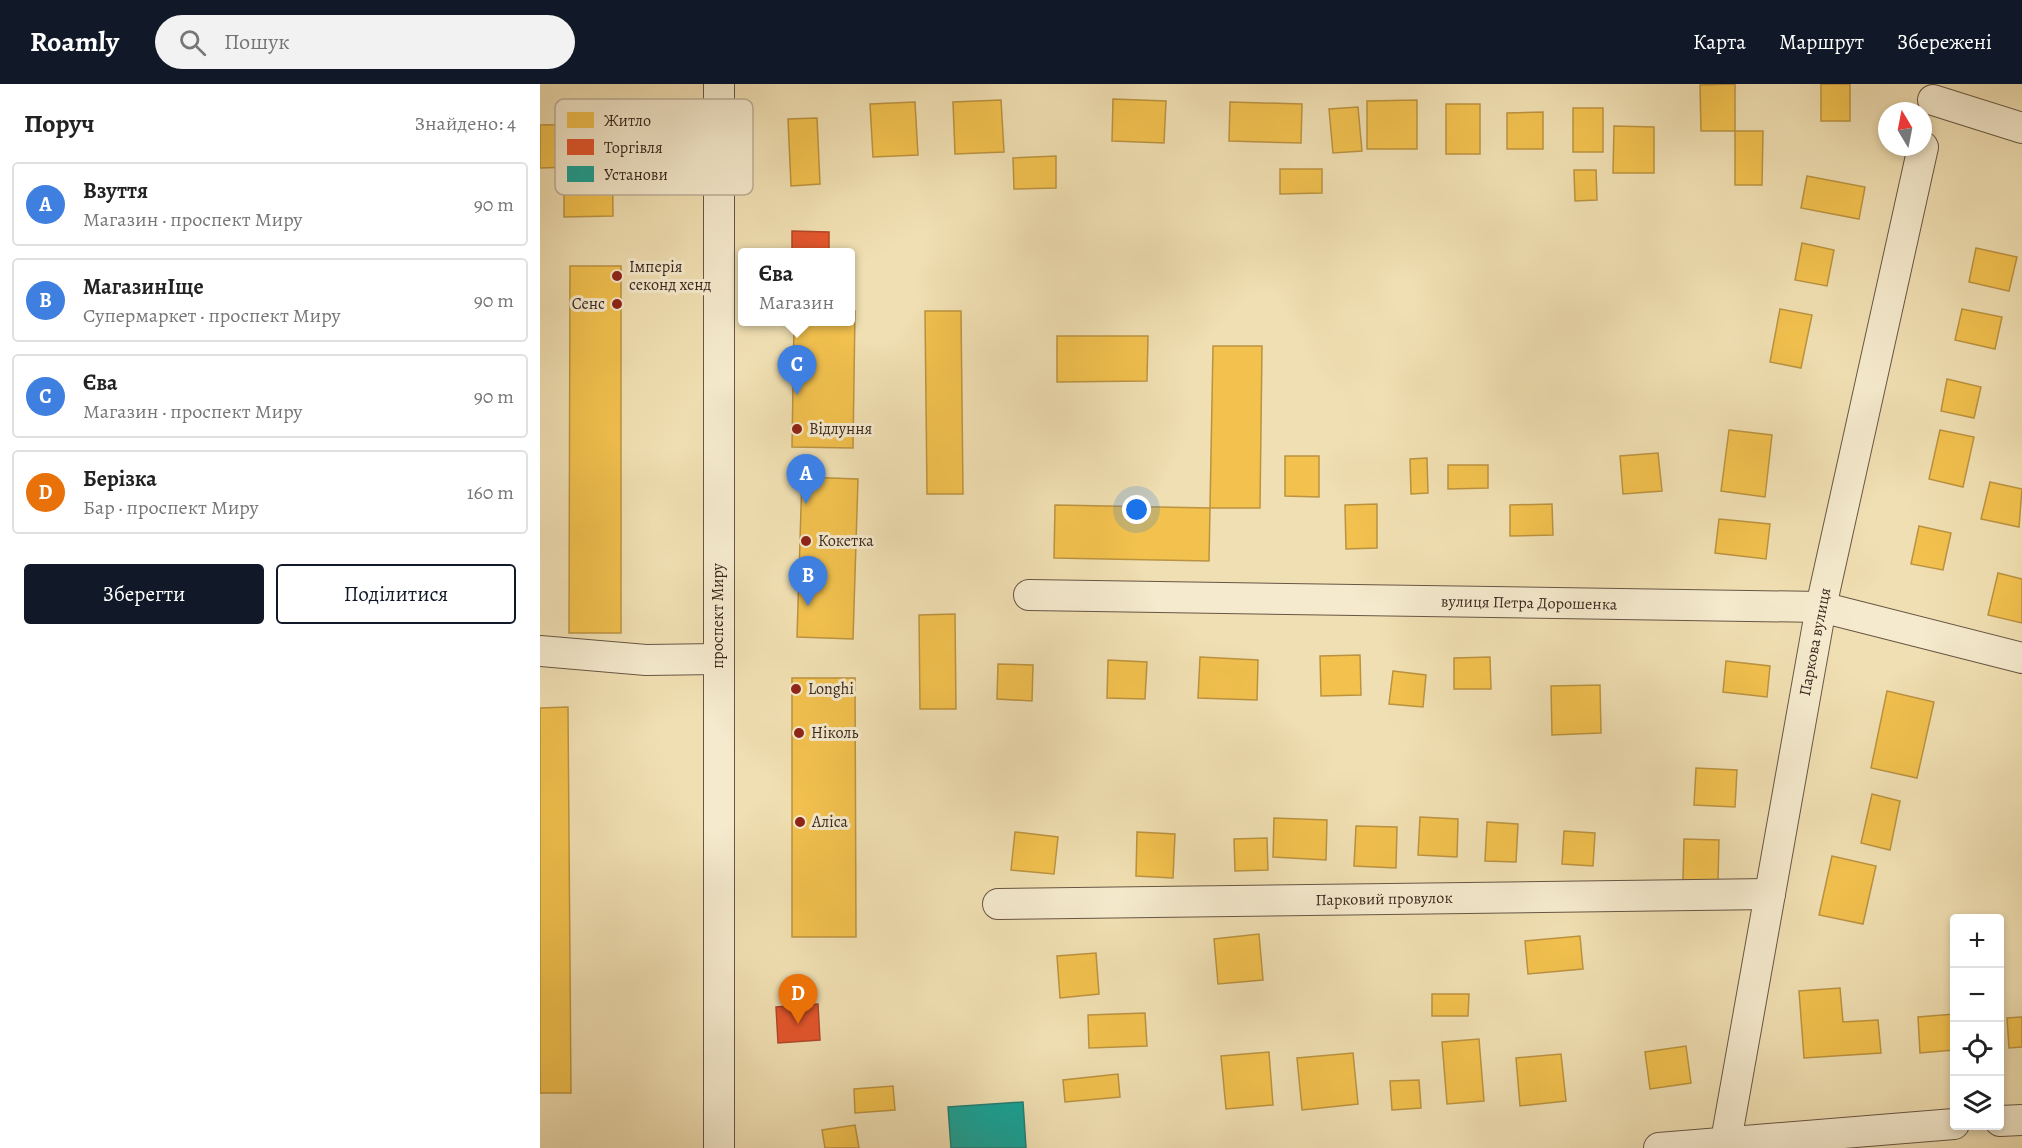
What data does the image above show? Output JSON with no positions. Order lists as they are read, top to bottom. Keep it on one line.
{"streets":{"street":["вулиця Петра Дорошенка","проспект Миру","Паркова вулиця","Парковий провулок"]},"crossings":[["вулиця Петра Дорошенка","Паркова вулиця"],["Паркова вулиця","Парковий провулок"]],"places":["Імперія секонд хенд","Сенс","Відлуння","Кокетка","Longhi","Ніколь","Аліса"],"legend":["Житло","Торгівля","Установи"],"north":"top","page":{"header":"Roamly","search":"Пошук","nav":["Карта","Маршрут","Збережені"],"heading":["Поруч","Знайдено: 4"],"list":[{"mark":"A","name":"Взуття","note":"Магазин · проспект Миру","value":"90 m"},{"mark":"B","name":"МагазинІще","note":"Супермаркет · проспект Миру","value":"90 m"},{"mark":"C","name":"Єва","note":"Магазин · проспект Миру","value":"90 m"},{"mark":"D","name":"Берізка","note":"Бар · проспект Миру","value":"160 m"}],"popup":["Єва","Магазин"],"pins":["C","A","B","D"],"buttons":["Зберегти","Поділитися"],"map_buttons":["+","−"]}}
